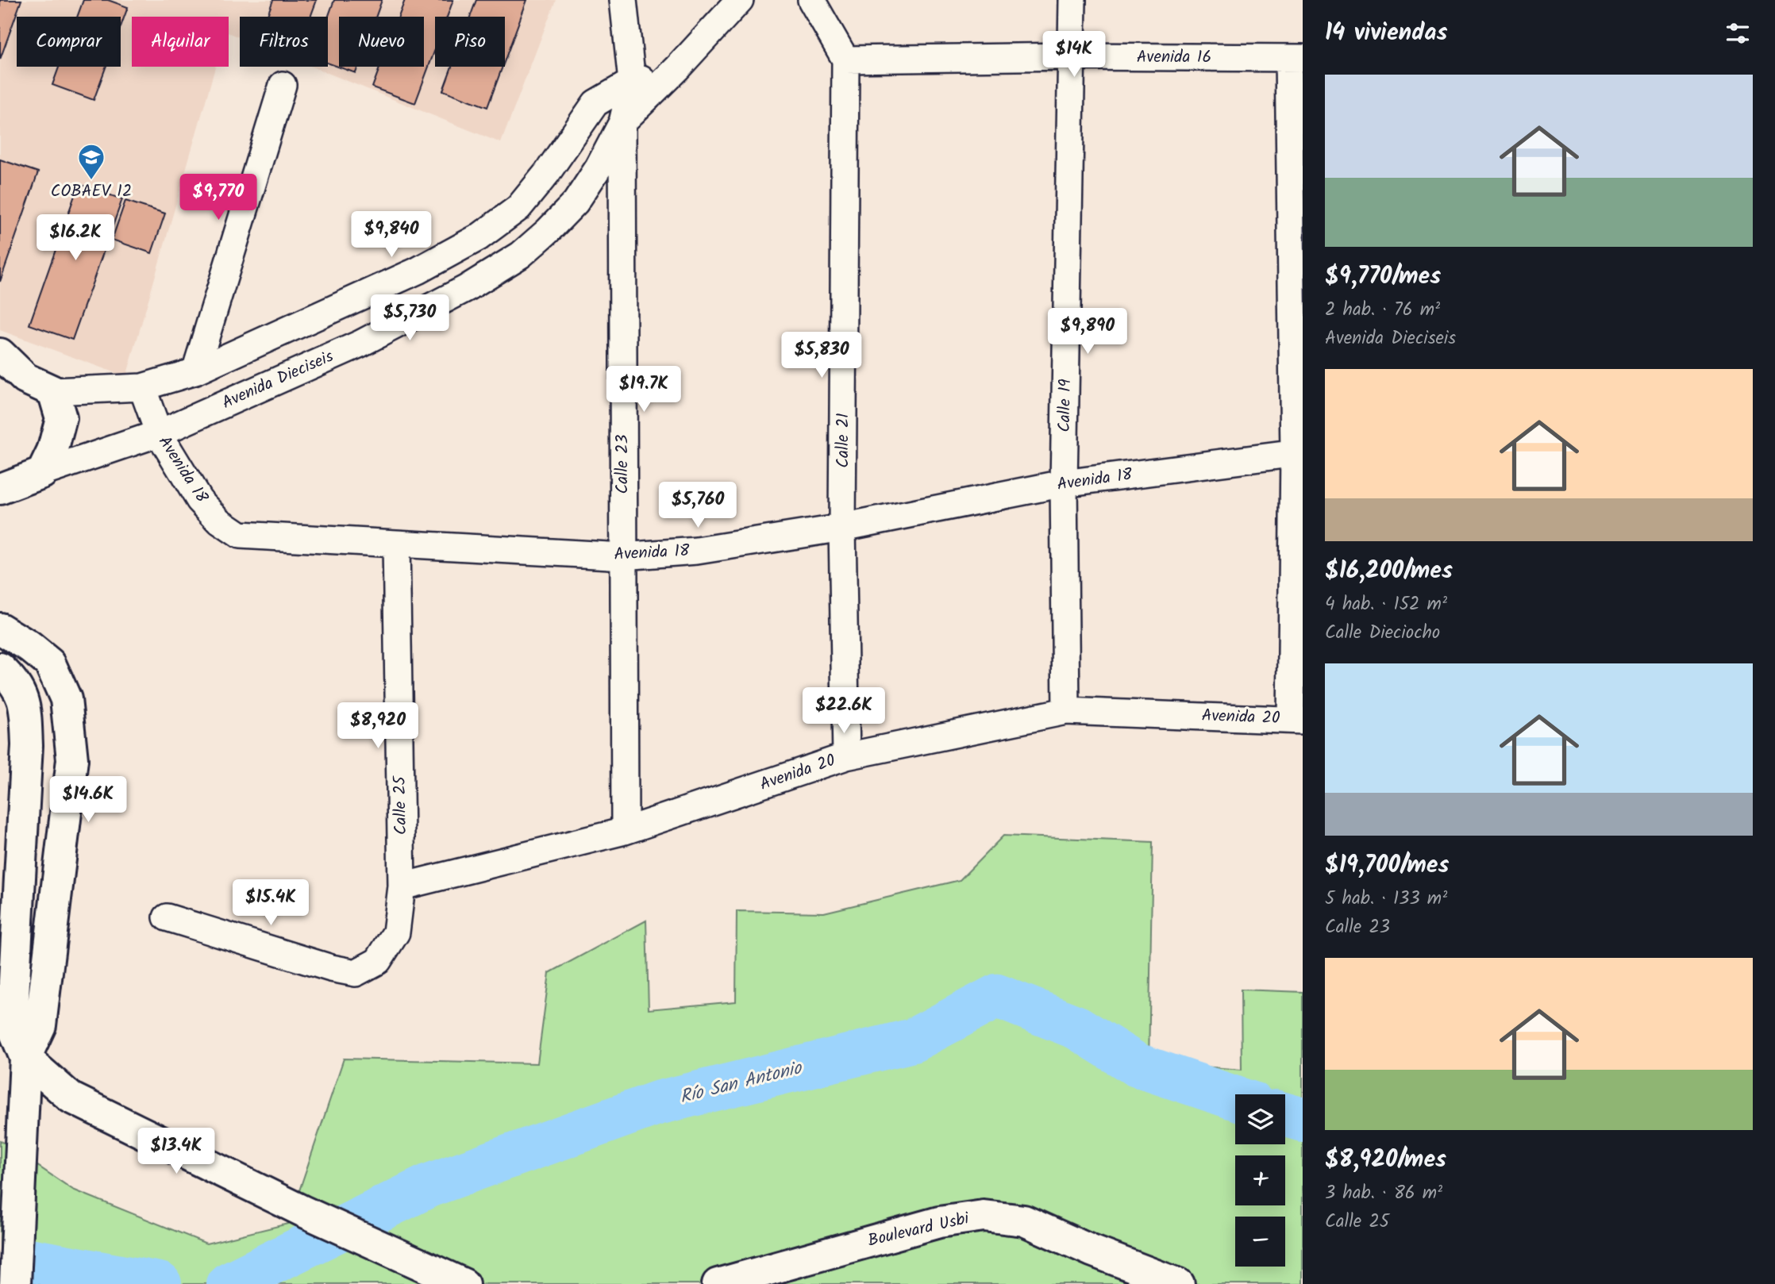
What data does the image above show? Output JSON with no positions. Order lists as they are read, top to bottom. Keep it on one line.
{"streets":{"street":["Avenida 16","Avenida Dieciseis","Calle 19","Calle 21","Calle 23","Avenida 18","Avenida 20","Calle 25","Boulevard Usbi"]},"crossings":[["Avenida 16","Calle 19"],["Avenida 16","Calle 21"],["Avenida Dieciseis","Calle 23"],["Avenida Dieciseis","Avenida 18"],["Calle 19","Avenida 18"],["Calle 19","Avenida 20"],["Calle 21","Avenida 18"],["Calle 21","Avenida 20"],["Calle 23","Avenida 18"],["Calle 23","Avenida 20"],["Avenida 18","Calle 25"],["Avenida 20","Calle 25"]],"water":["Río San Antonio"],"places":{"school or university":["COBAEV 12"]},"page":{"heading":"14 viviendas","chip":["Comprar","Alquilar","Filtros","Nuevo","Piso"],"price":["$14K","$9,770","$9,840","$16.2K","$5,730","$9,890","$5,830","$19.7K","$5,760","$22.6K","$8,920","$14.6K","$15.4K","$13.4K"],"list":[{"name":"$9,770/mes","note":"2 hab. · 76 m² · Avenida Dieciseis"},{"name":"$16,200/mes","note":"4 hab. · 152 m² · Calle Dieciocho"},{"name":"$19,700/mes","note":"5 hab. · 133 m² · Calle 23"},{"name":"$8,920/mes","note":"3 hab. · 86 m² · Calle 25"}],"map_buttons":["+","−"]}}
